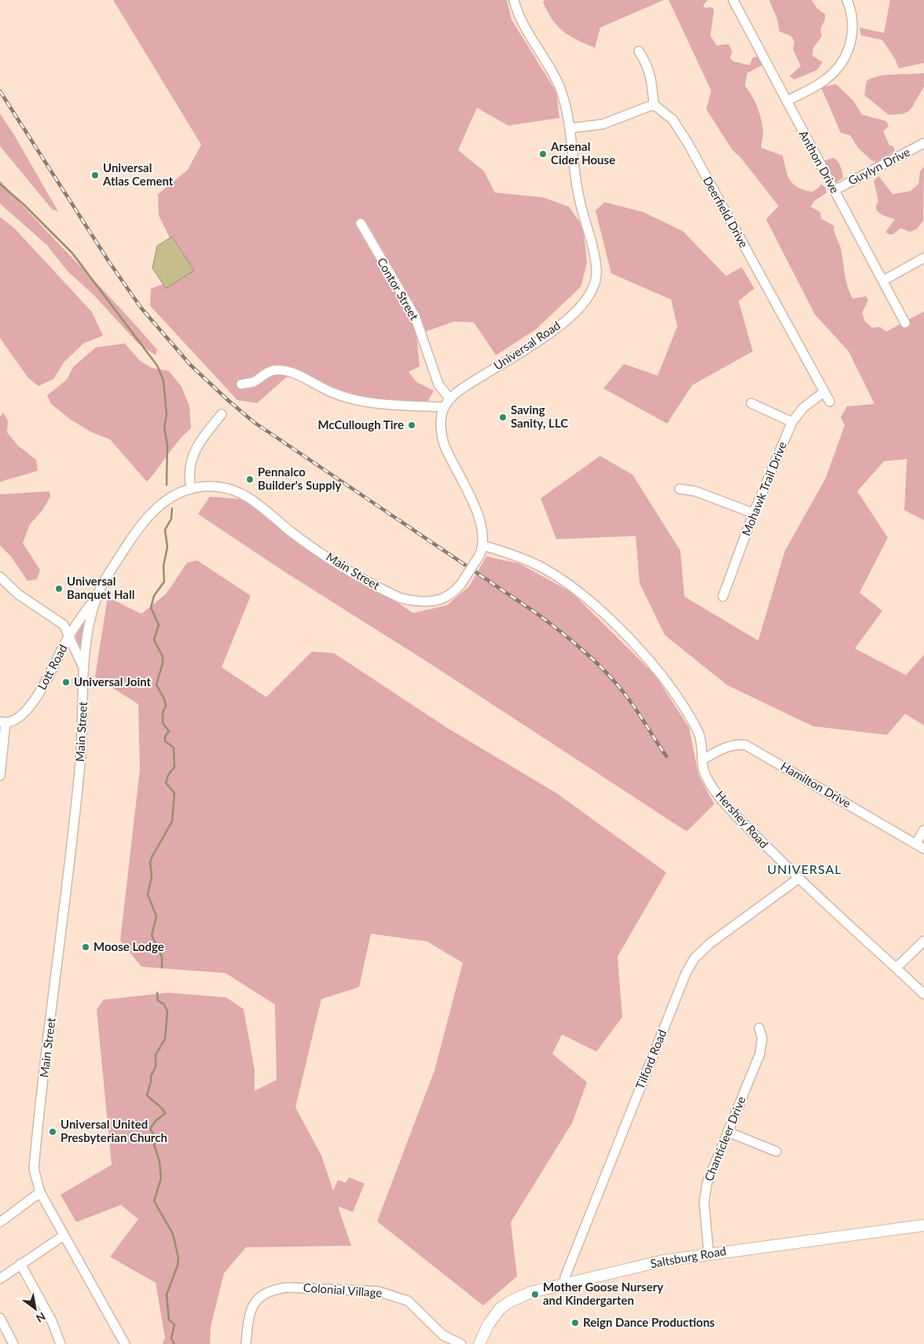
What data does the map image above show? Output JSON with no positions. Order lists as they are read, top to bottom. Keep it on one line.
{"streets":{"main road":["Saltsburg Road"],"street":["Anthon Drive","Guylyn Drive","Deerfield Drive","Contor Street","Universal Road","Mohawk Trail Drive","Main Street","Lott Road","Hamilton Drive","Hershey Road","Tilford Road","Chanticleer Drive","Colonial Village"]},"crossings":[["Anthon Drive","Guylyn Drive"],["Deerfield Drive","Mohawk Trail Drive"],["Contor Street","Universal Road"],["Universal Road","Main Street"],["Universal Road","Hershey Road"],["Main Street","Lott Road"],["Main Street","Hershey Road"],["Hamilton Drive","Hershey Road"],["Hershey Road","Tilford Road"],["Tilford Road","Saltsburg Road"],["Chanticleer Drive","Saltsburg Road"]],"districts":["UNIVERSAL"],"places":["Arsenal Cider House","Universal Atlas Cement","Saving Sanity, LLC","McCullough Tire","Pennalco Builder's Supply","Universal Banquet Hall","Universal Joint","Moose Lodge","Universal United Presbyterian Church","Mother Goose Nursery and Kindergarten","Reign Dance Productions"],"north":"bottom right"}
